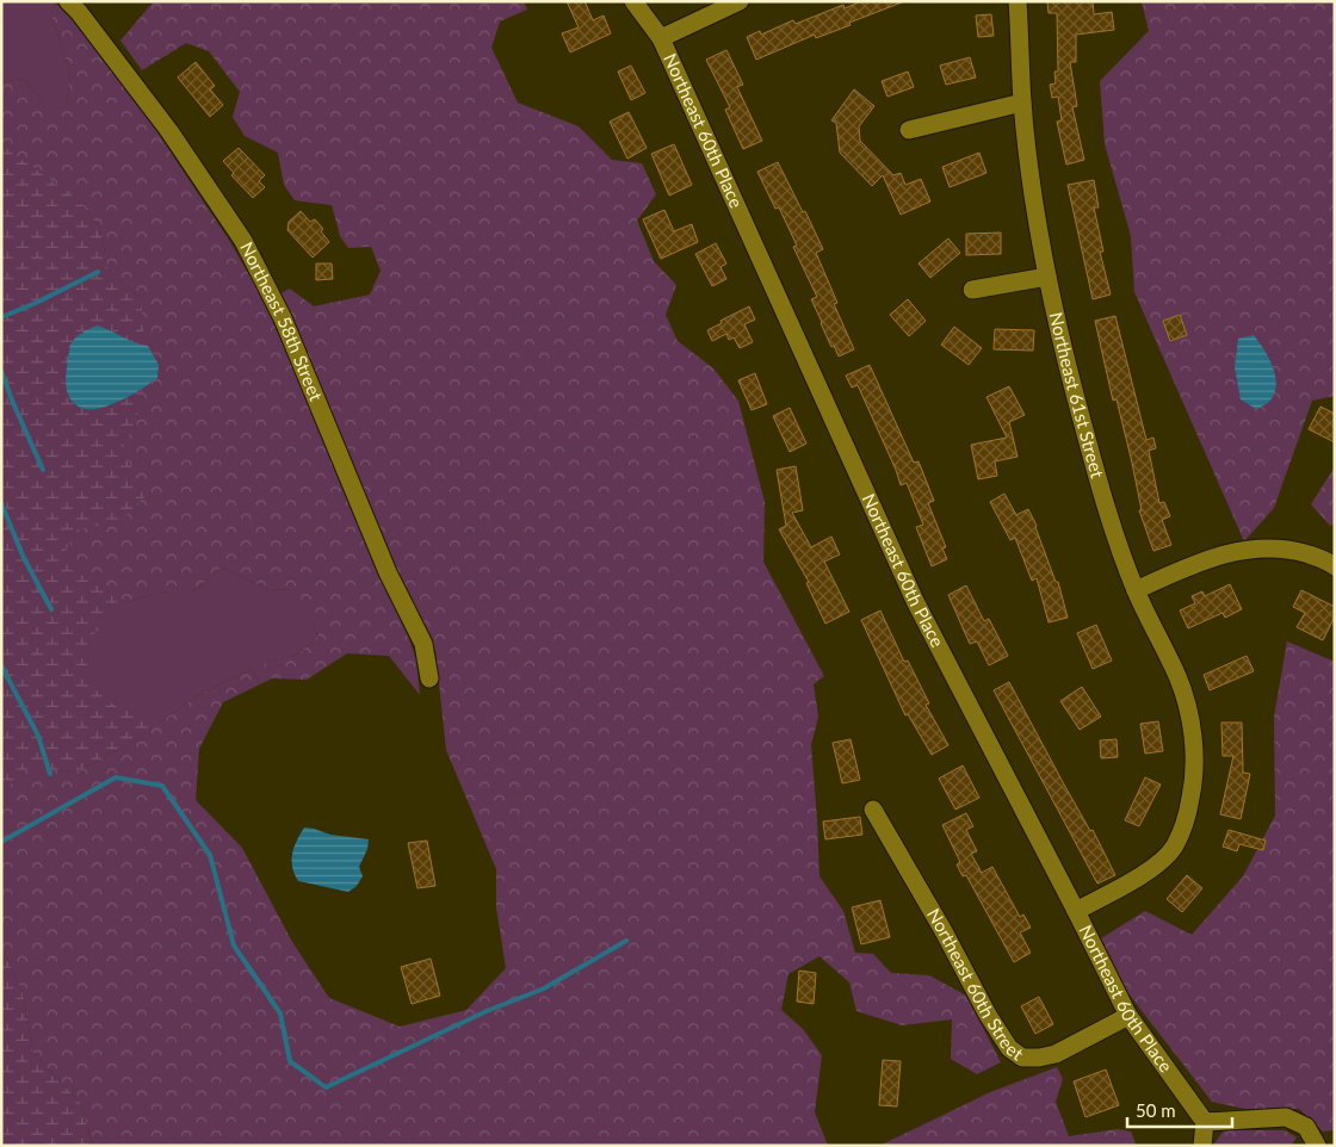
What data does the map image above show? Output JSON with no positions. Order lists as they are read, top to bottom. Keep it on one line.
{"streets":{"street":["Northeast 60th Place","Northeast 58th Street","Northeast 61st Street","Northeast 60th Street"]},"crossings":[["Northeast 60th Place","Northeast 61st Street"],["Northeast 60th Place","Northeast 60th Street"]],"scale_bar":"50 m"}
